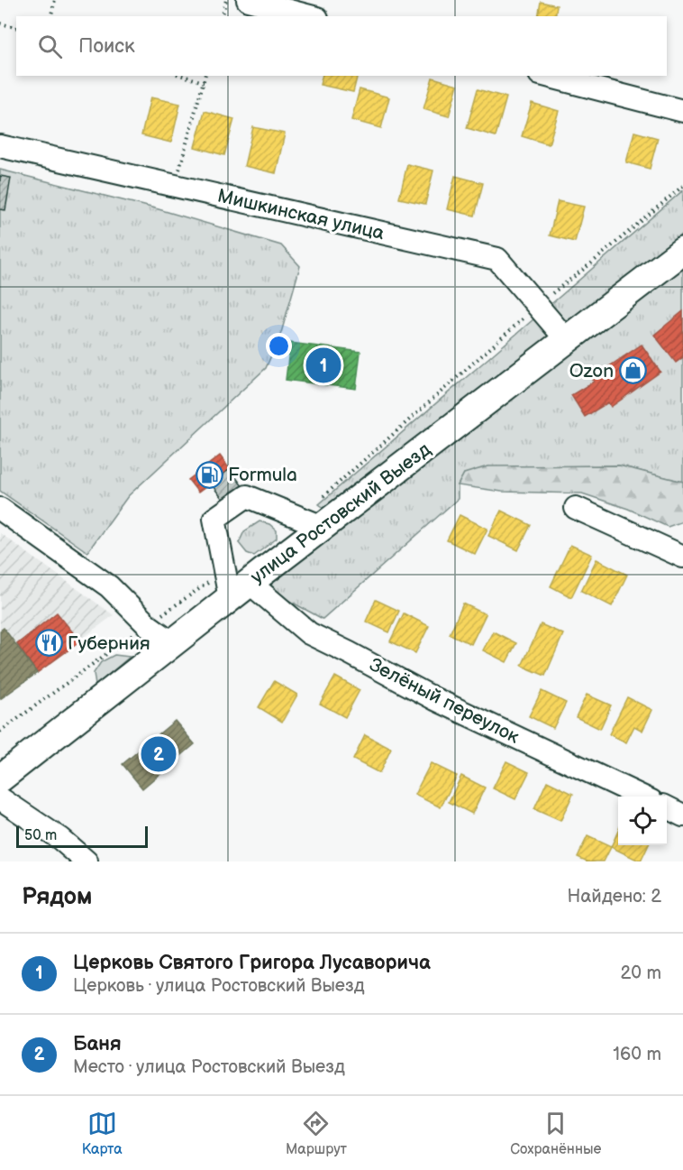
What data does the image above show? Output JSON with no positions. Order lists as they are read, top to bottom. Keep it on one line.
{"streets":{"main road":["улица Ростовский Выезд"],"street":["Мишкинская улица","Зелёный переулок"]},"crossings":[["Мишкинская улица","улица Ростовский Выезд"],["улица Ростовский Выезд","Зелёный переулок"]],"places":{"shop":["Ozon"],"fuel station":["Formula"],"restaurant":["Губерния"]},"scale_bar":"50 m","page":{"search":"Поиск","pins":["1","2"],"scale":"50 m","heading":["Рядом","Найдено: 2"],"list":[{"mark":"1","name":"Церковь Святого Григора Лусаворича","note":"Церковь · улица Ростовский Выезд","value":"20 m"},{"mark":"2","name":"Баня","note":"Место · улица Ростовский Выезд","value":"160 m"}],"nav":["Карта","Маршрут","Сохранённые"]}}
